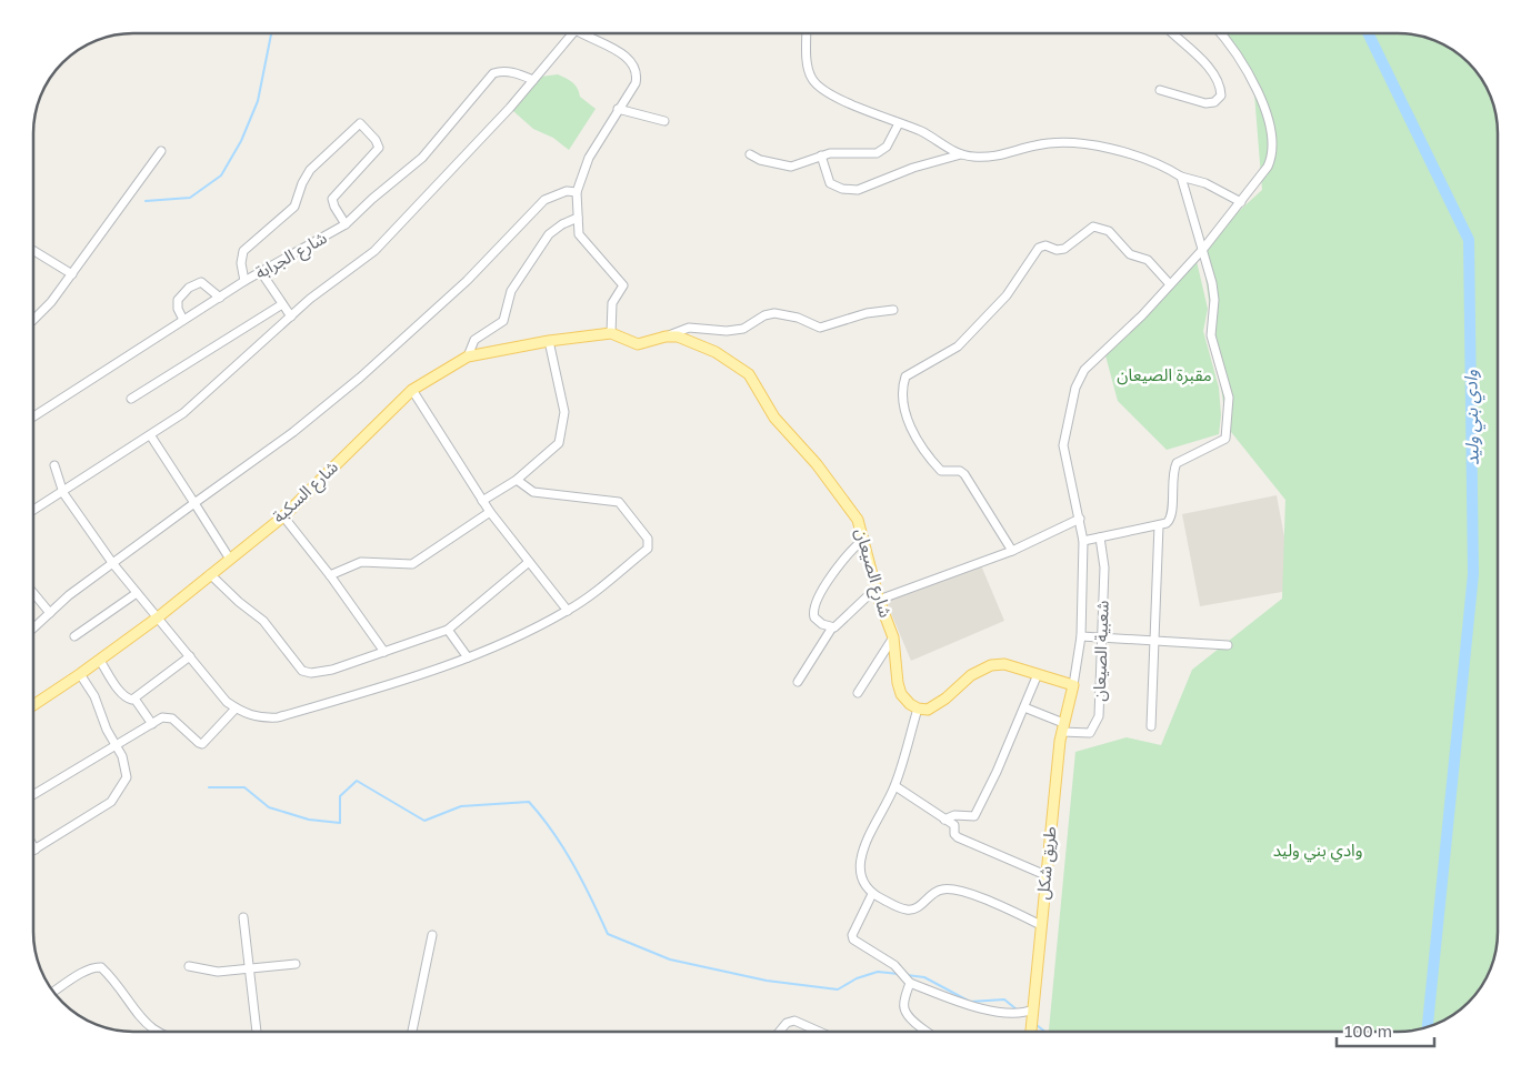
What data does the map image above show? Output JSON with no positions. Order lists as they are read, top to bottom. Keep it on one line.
{"streets":{"main road":["شارع السكبة","شارع الصيعان","طريق شكل"],"street":["شارع الجرابة","شعبية الصيعان"]},"crossings":[["شارع السكبة","شارع الصيعان"],["شعبية الصيعان","طريق شكل"]],"water":["وادي بني وليد"],"parks":["مقبرة الصيعان","وادي بني وليد"],"scale_bar":"100 m"}
